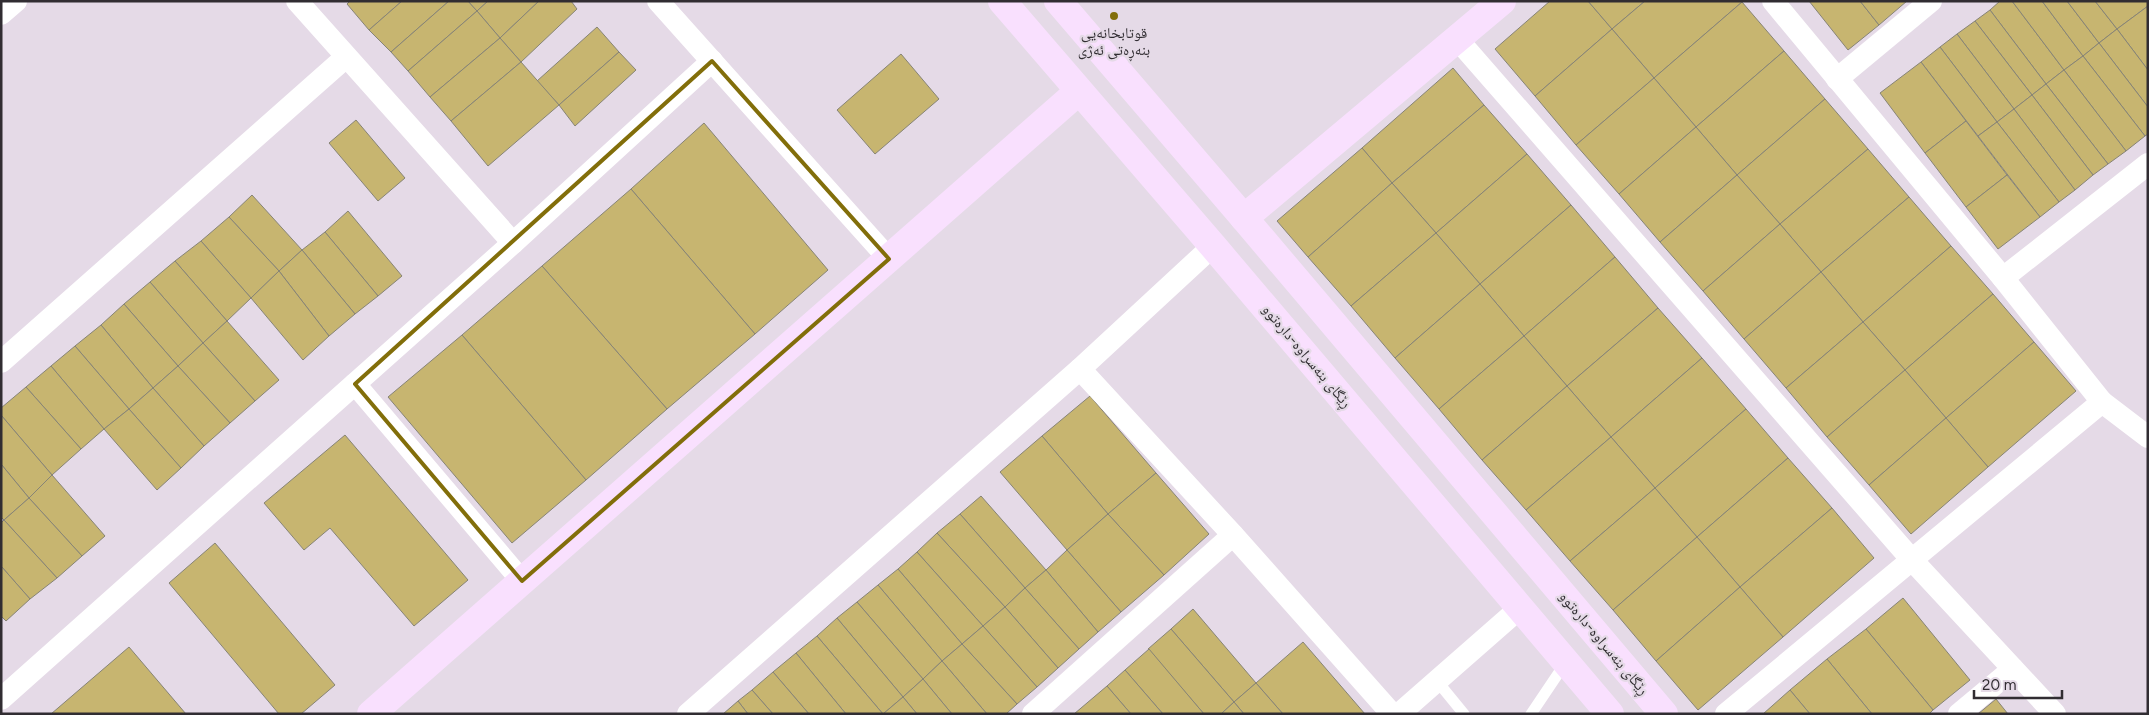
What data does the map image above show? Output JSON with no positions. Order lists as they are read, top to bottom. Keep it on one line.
{"streets":{"street":["ڕێگای بنەسراوە-دارەتوو"]},"places":["قوتابخانەیی بنەڕەتی ئەژی"],"scale_bar":"20 m"}
